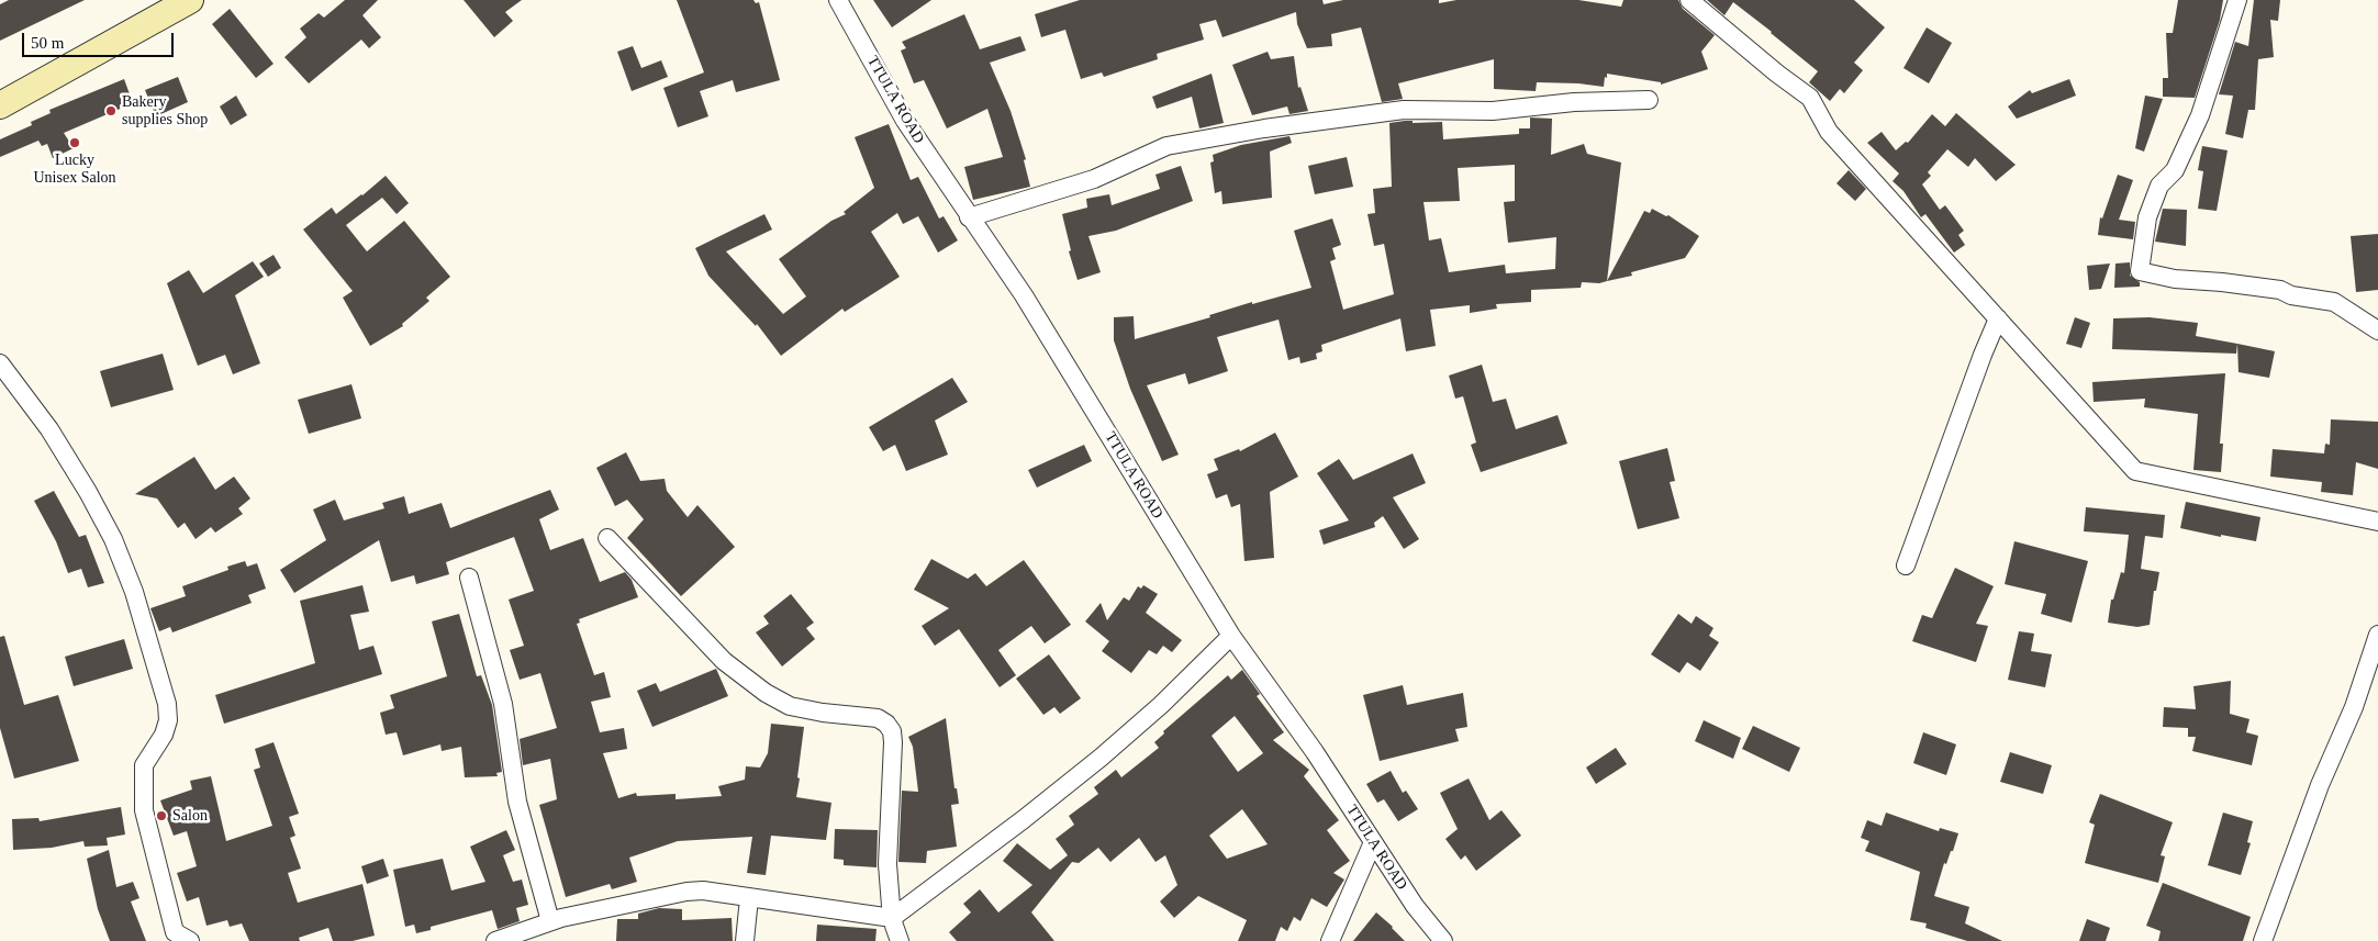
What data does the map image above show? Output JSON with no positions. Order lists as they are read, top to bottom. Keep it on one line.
{"streets":{"street":["TTULA ROAD"]},"places":["Bakery supplies Shop","Lucky Unisex Salon","Salon"],"scale_bar":"50 m"}
